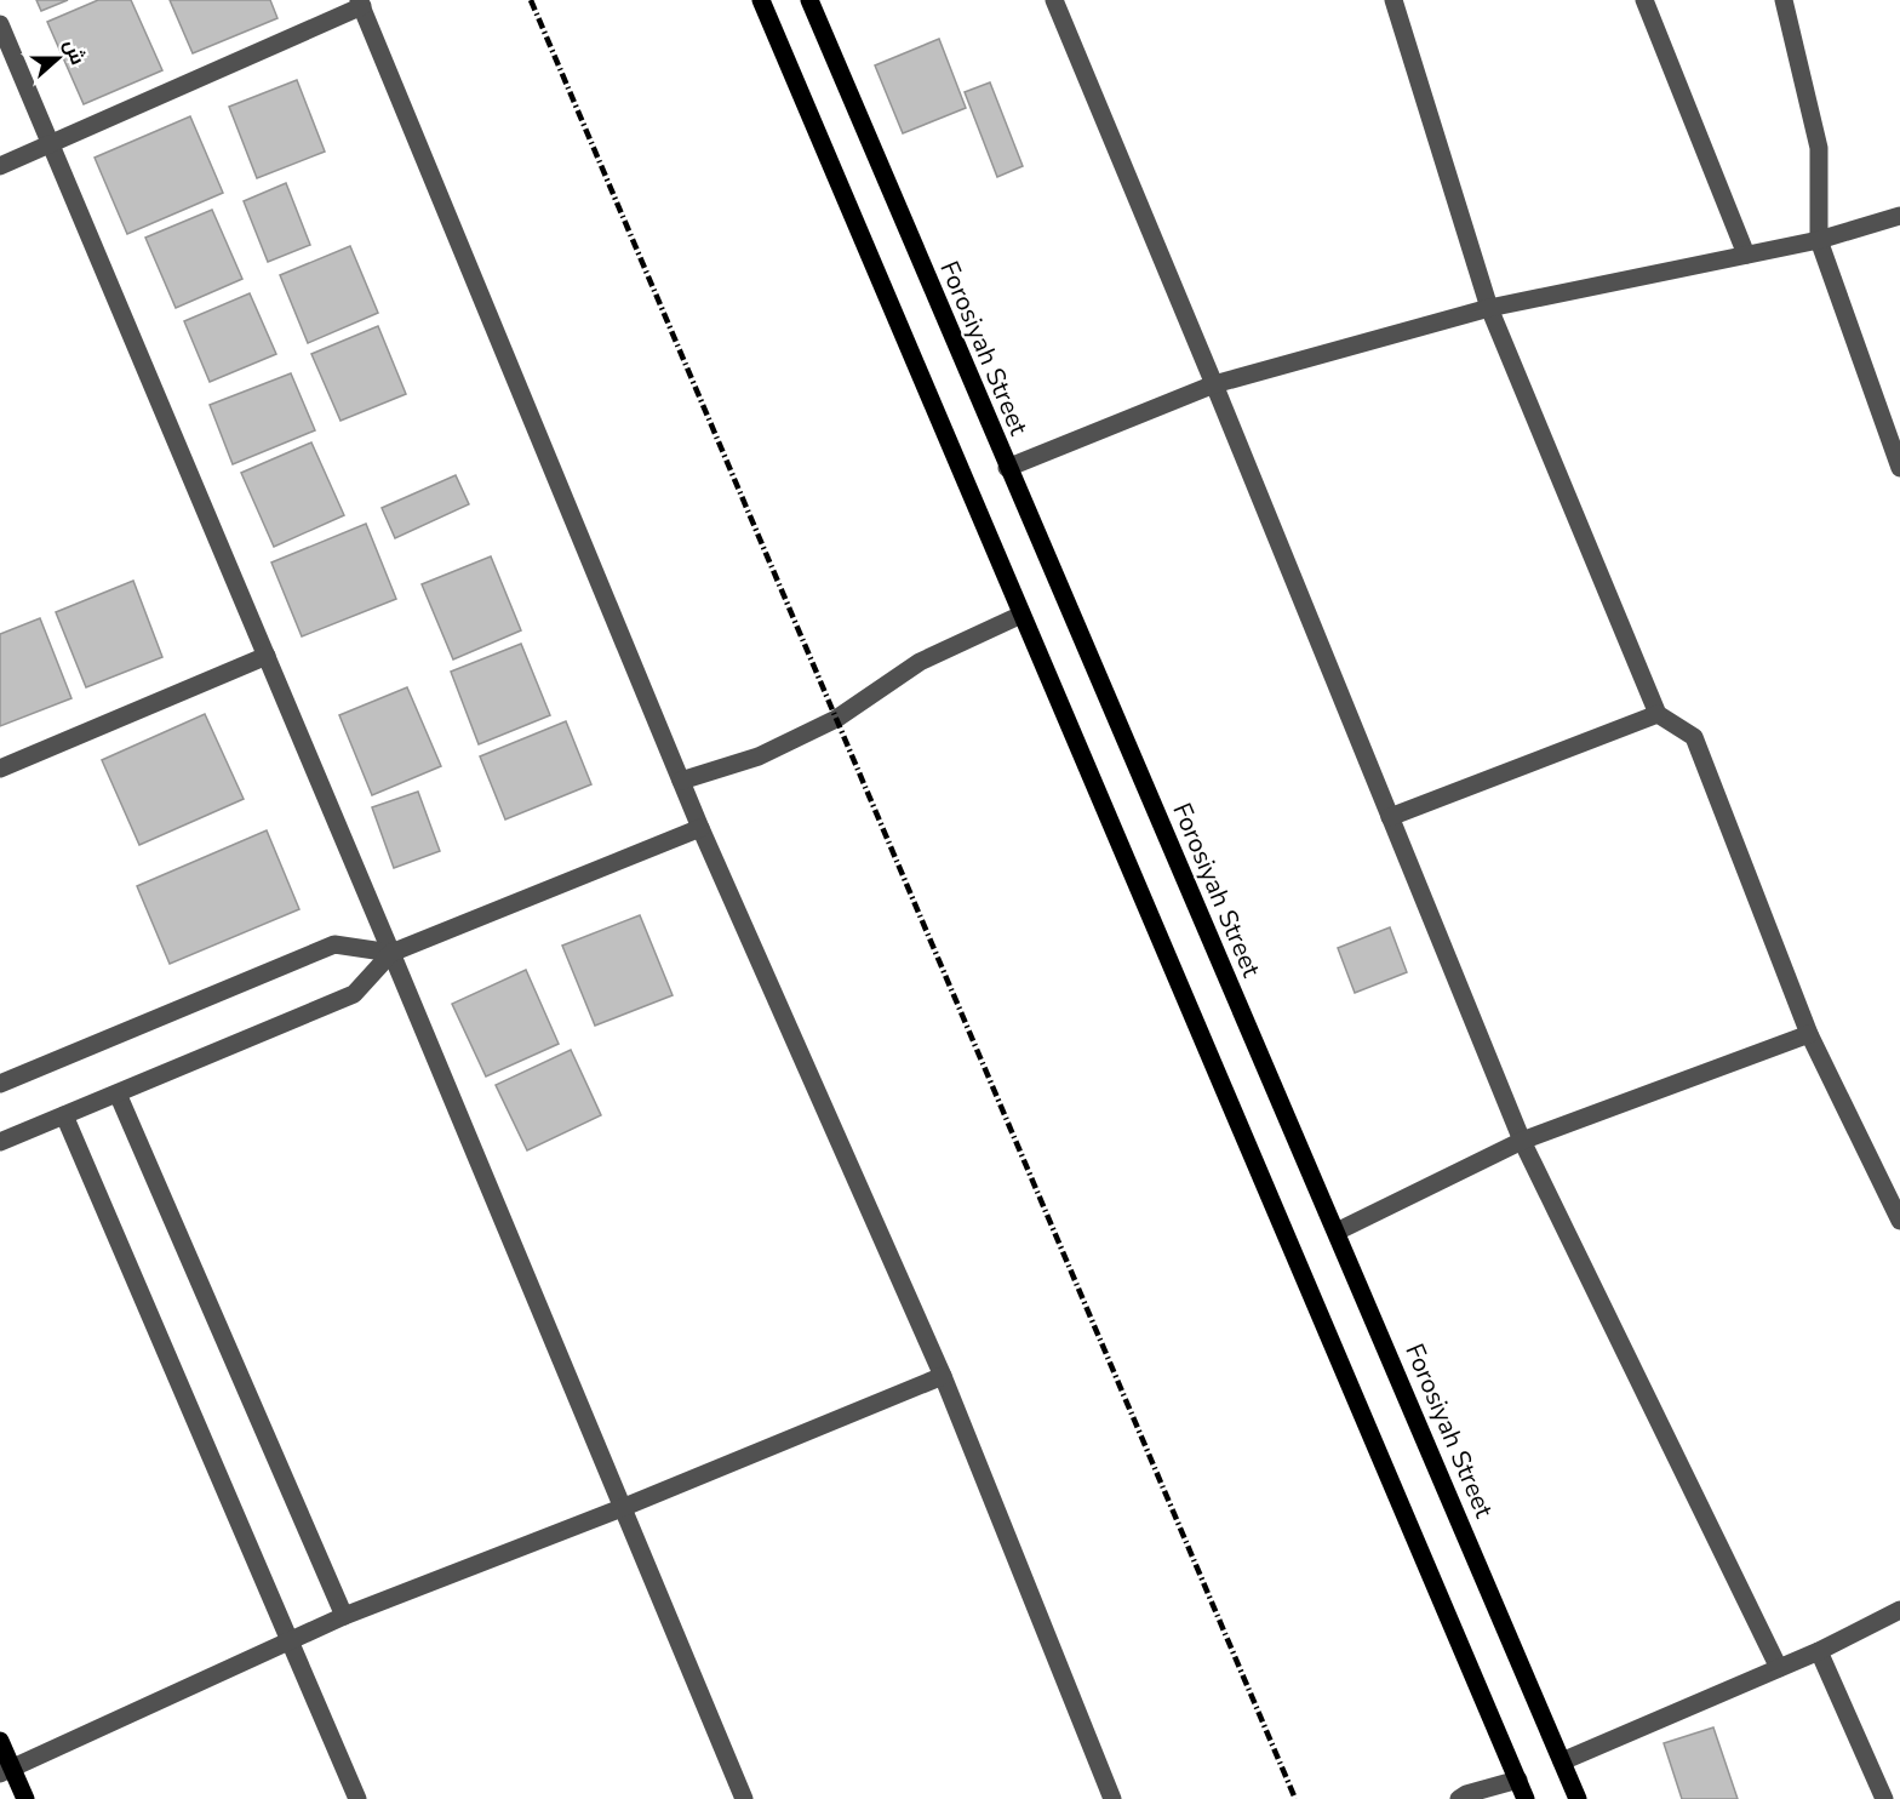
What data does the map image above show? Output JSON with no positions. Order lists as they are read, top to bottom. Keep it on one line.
{"streets":{"main road":["Forosiyah Street"]},"north":"right"}
